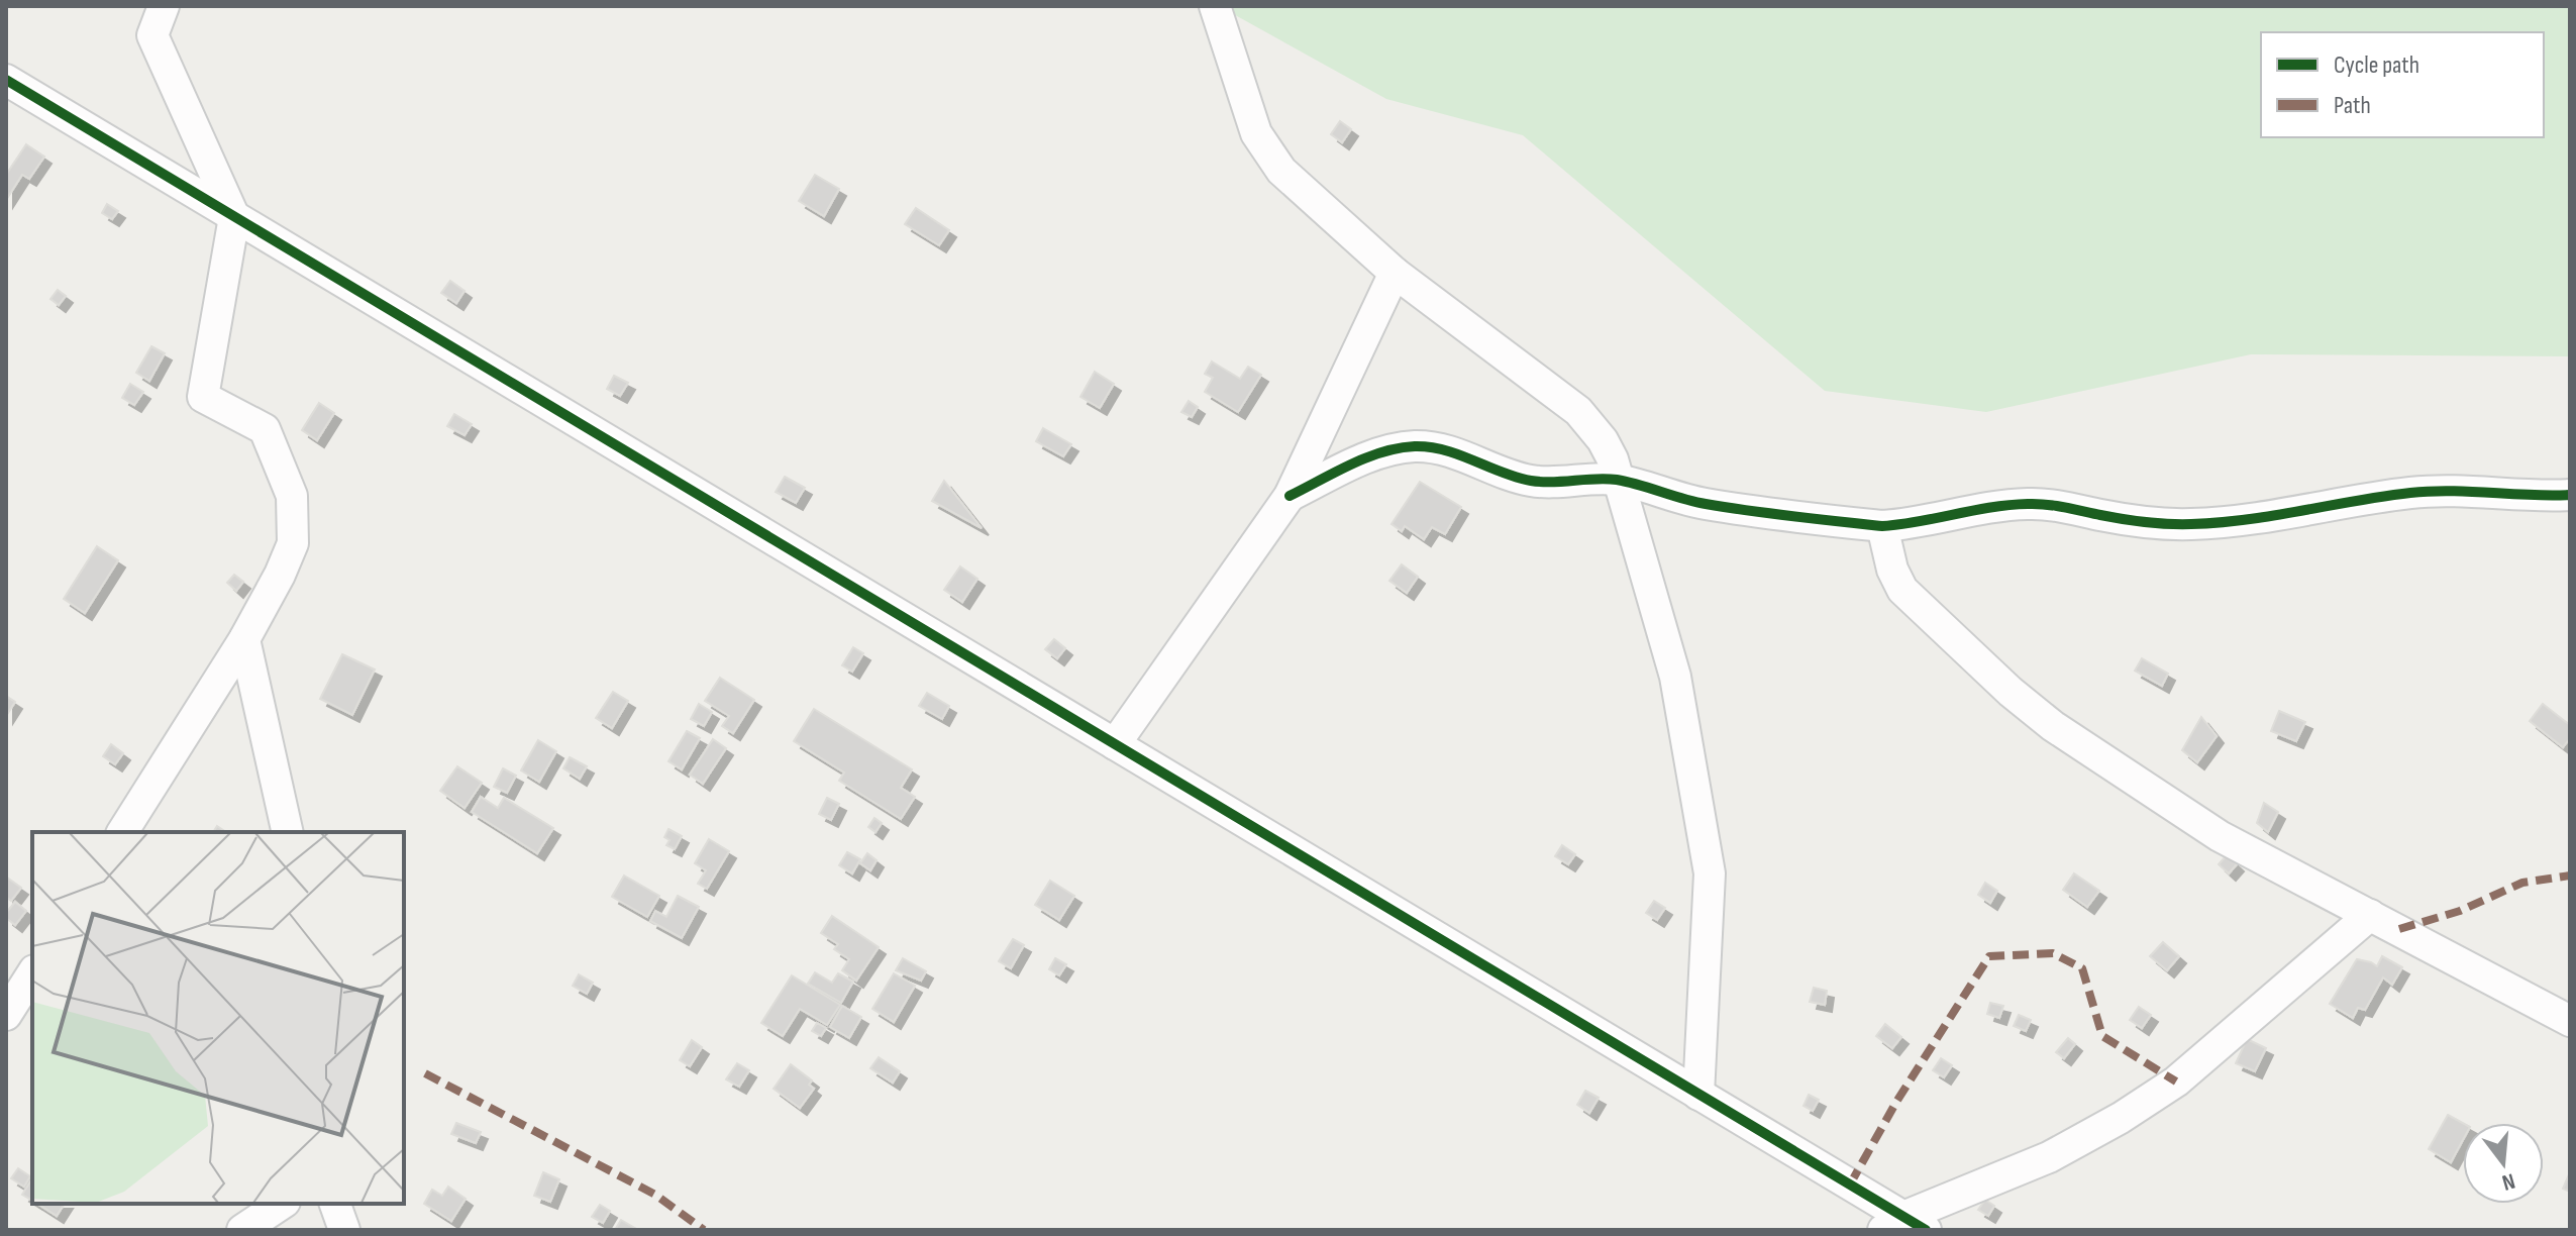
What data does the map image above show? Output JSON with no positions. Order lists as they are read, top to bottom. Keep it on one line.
{"legend":["Cycle path","Path"],"north":"bottom"}
